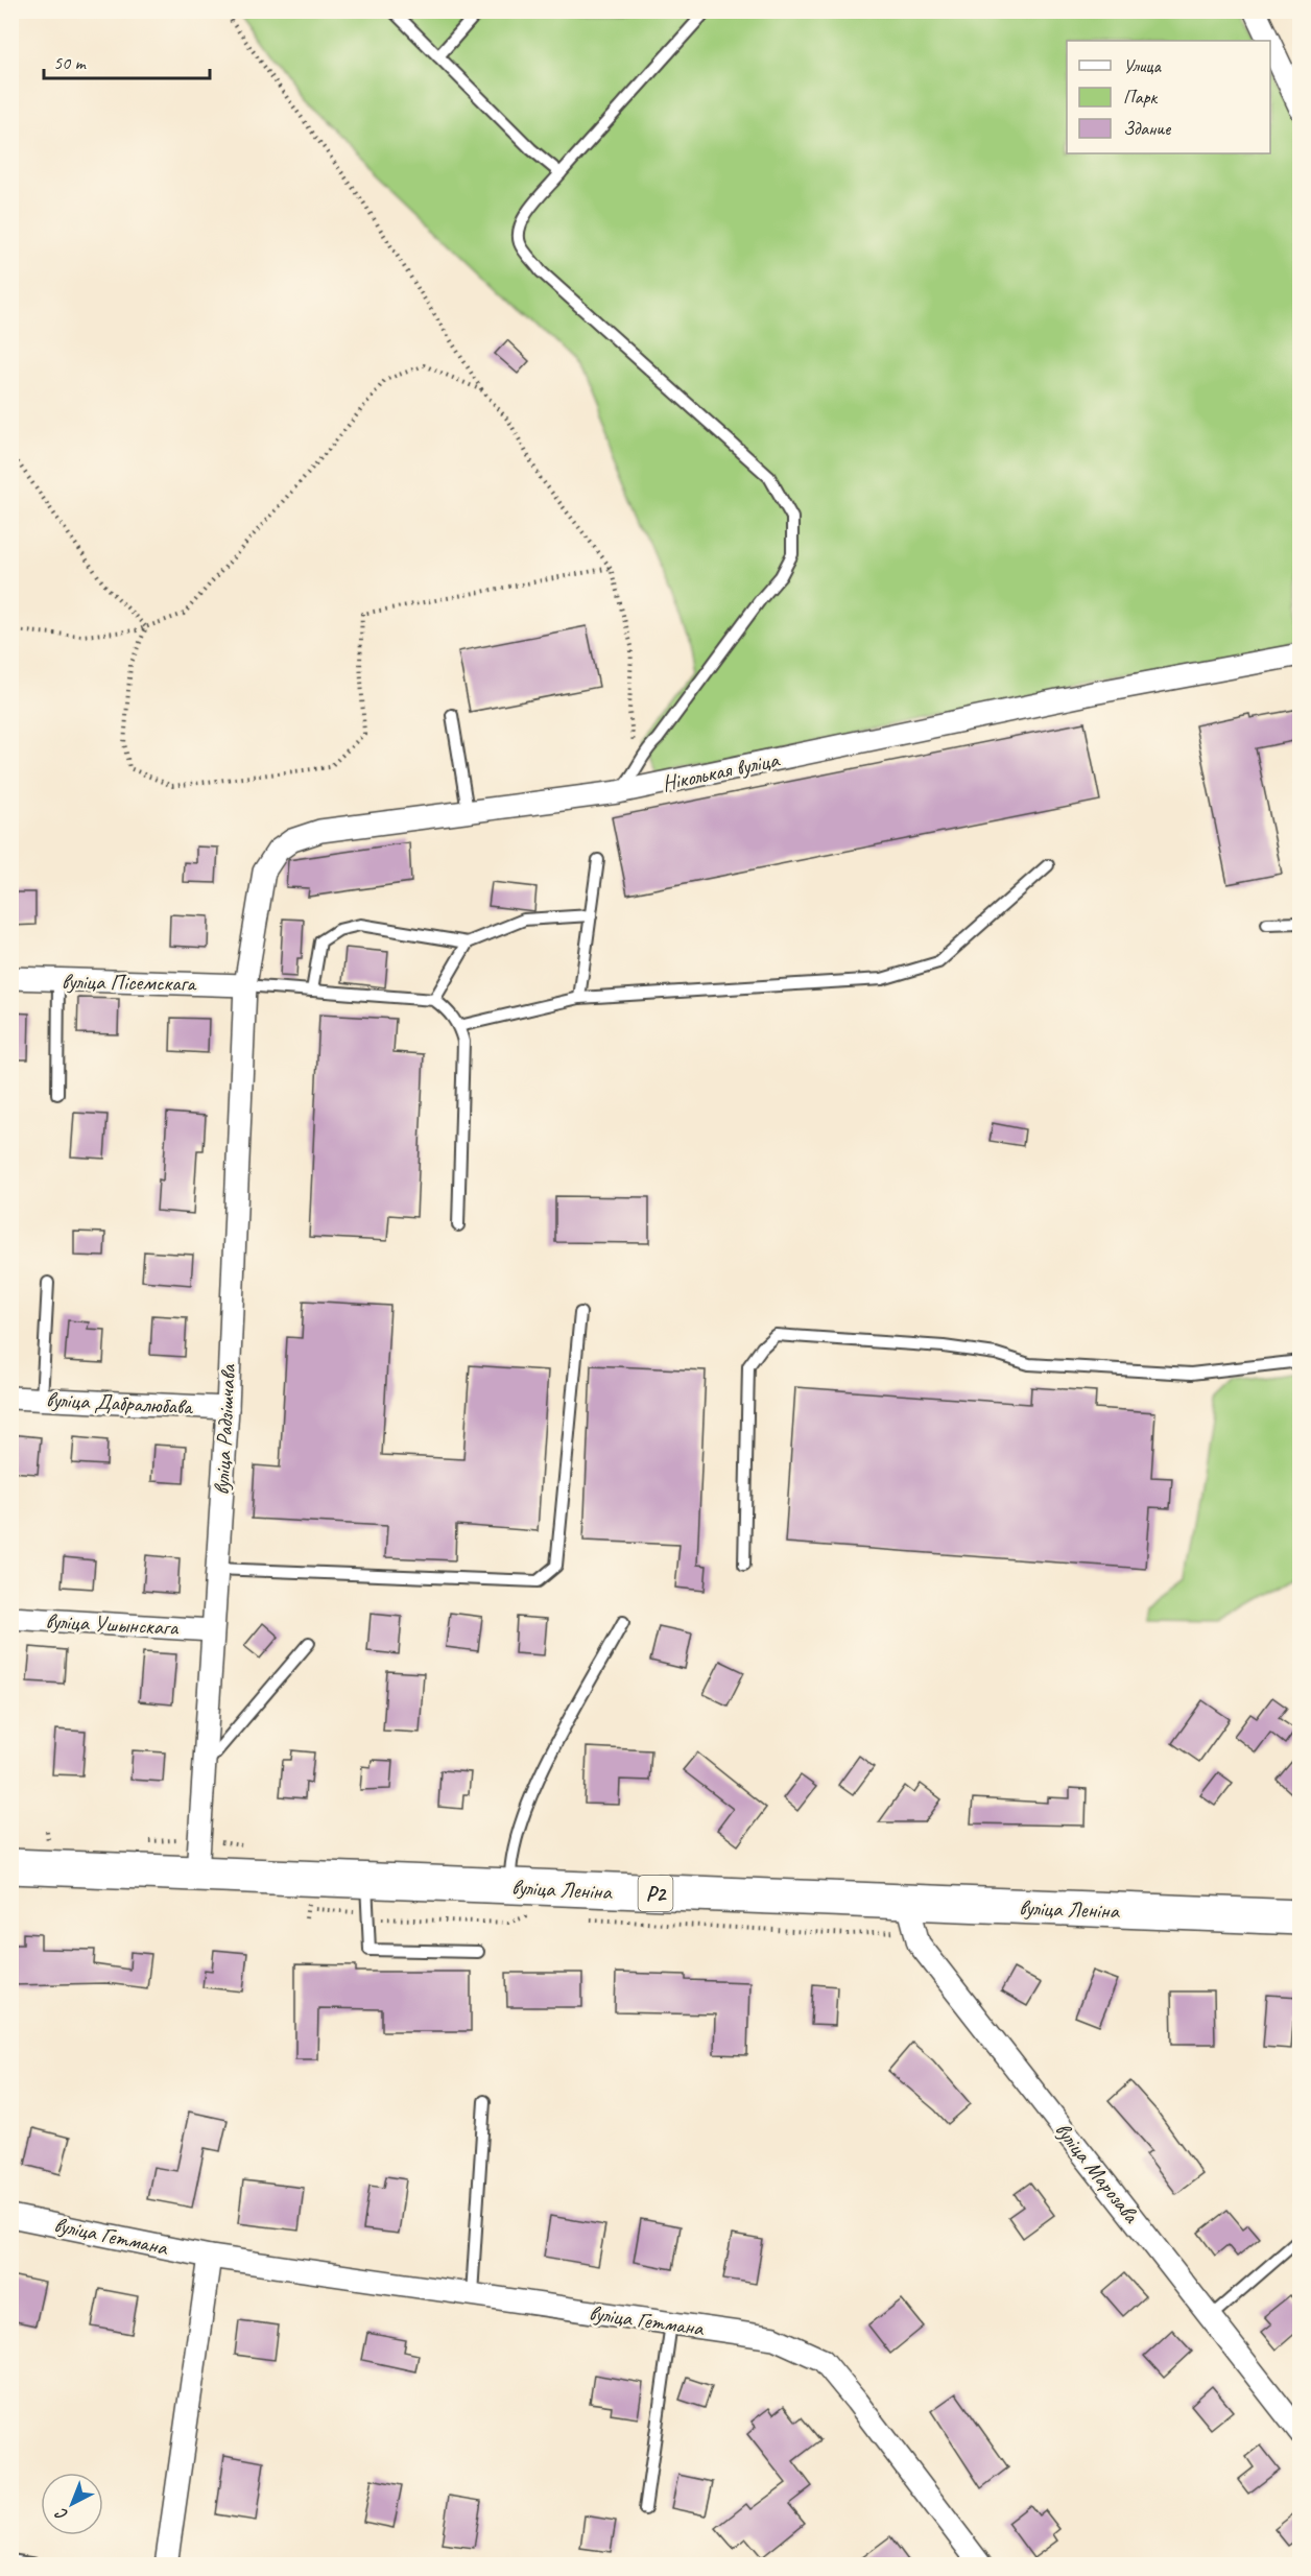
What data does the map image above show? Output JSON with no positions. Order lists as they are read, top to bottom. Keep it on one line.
{"streets":{"main road":["вуліца Леніна","Р2"],"street":["Ніколькая вуліца","вуліца Пісемскага","вуліца Дабралюбава","вуліца Радзішчава","вуліца Ушынскага","вуліца Марозава","вуліца Гетмана"]},"crossings":[["Ніколькая вуліца","вуліца Пісемскага"],["Ніколькая вуліца","вуліца Радзішчава"],["вуліца Пісемскага","вуліца Радзішчава"],["вуліца Дабралюбава","вуліца Радзішчава"],["вуліца Радзішчава","вуліца Ушынскага"],["вуліца Радзішчава","вуліца Леніна"],["вуліца Леніна","вуліца Марозава"]],"legend":["Улица","Парк","Здание"],"scale_bar":"50 m","north":"bottom left"}
